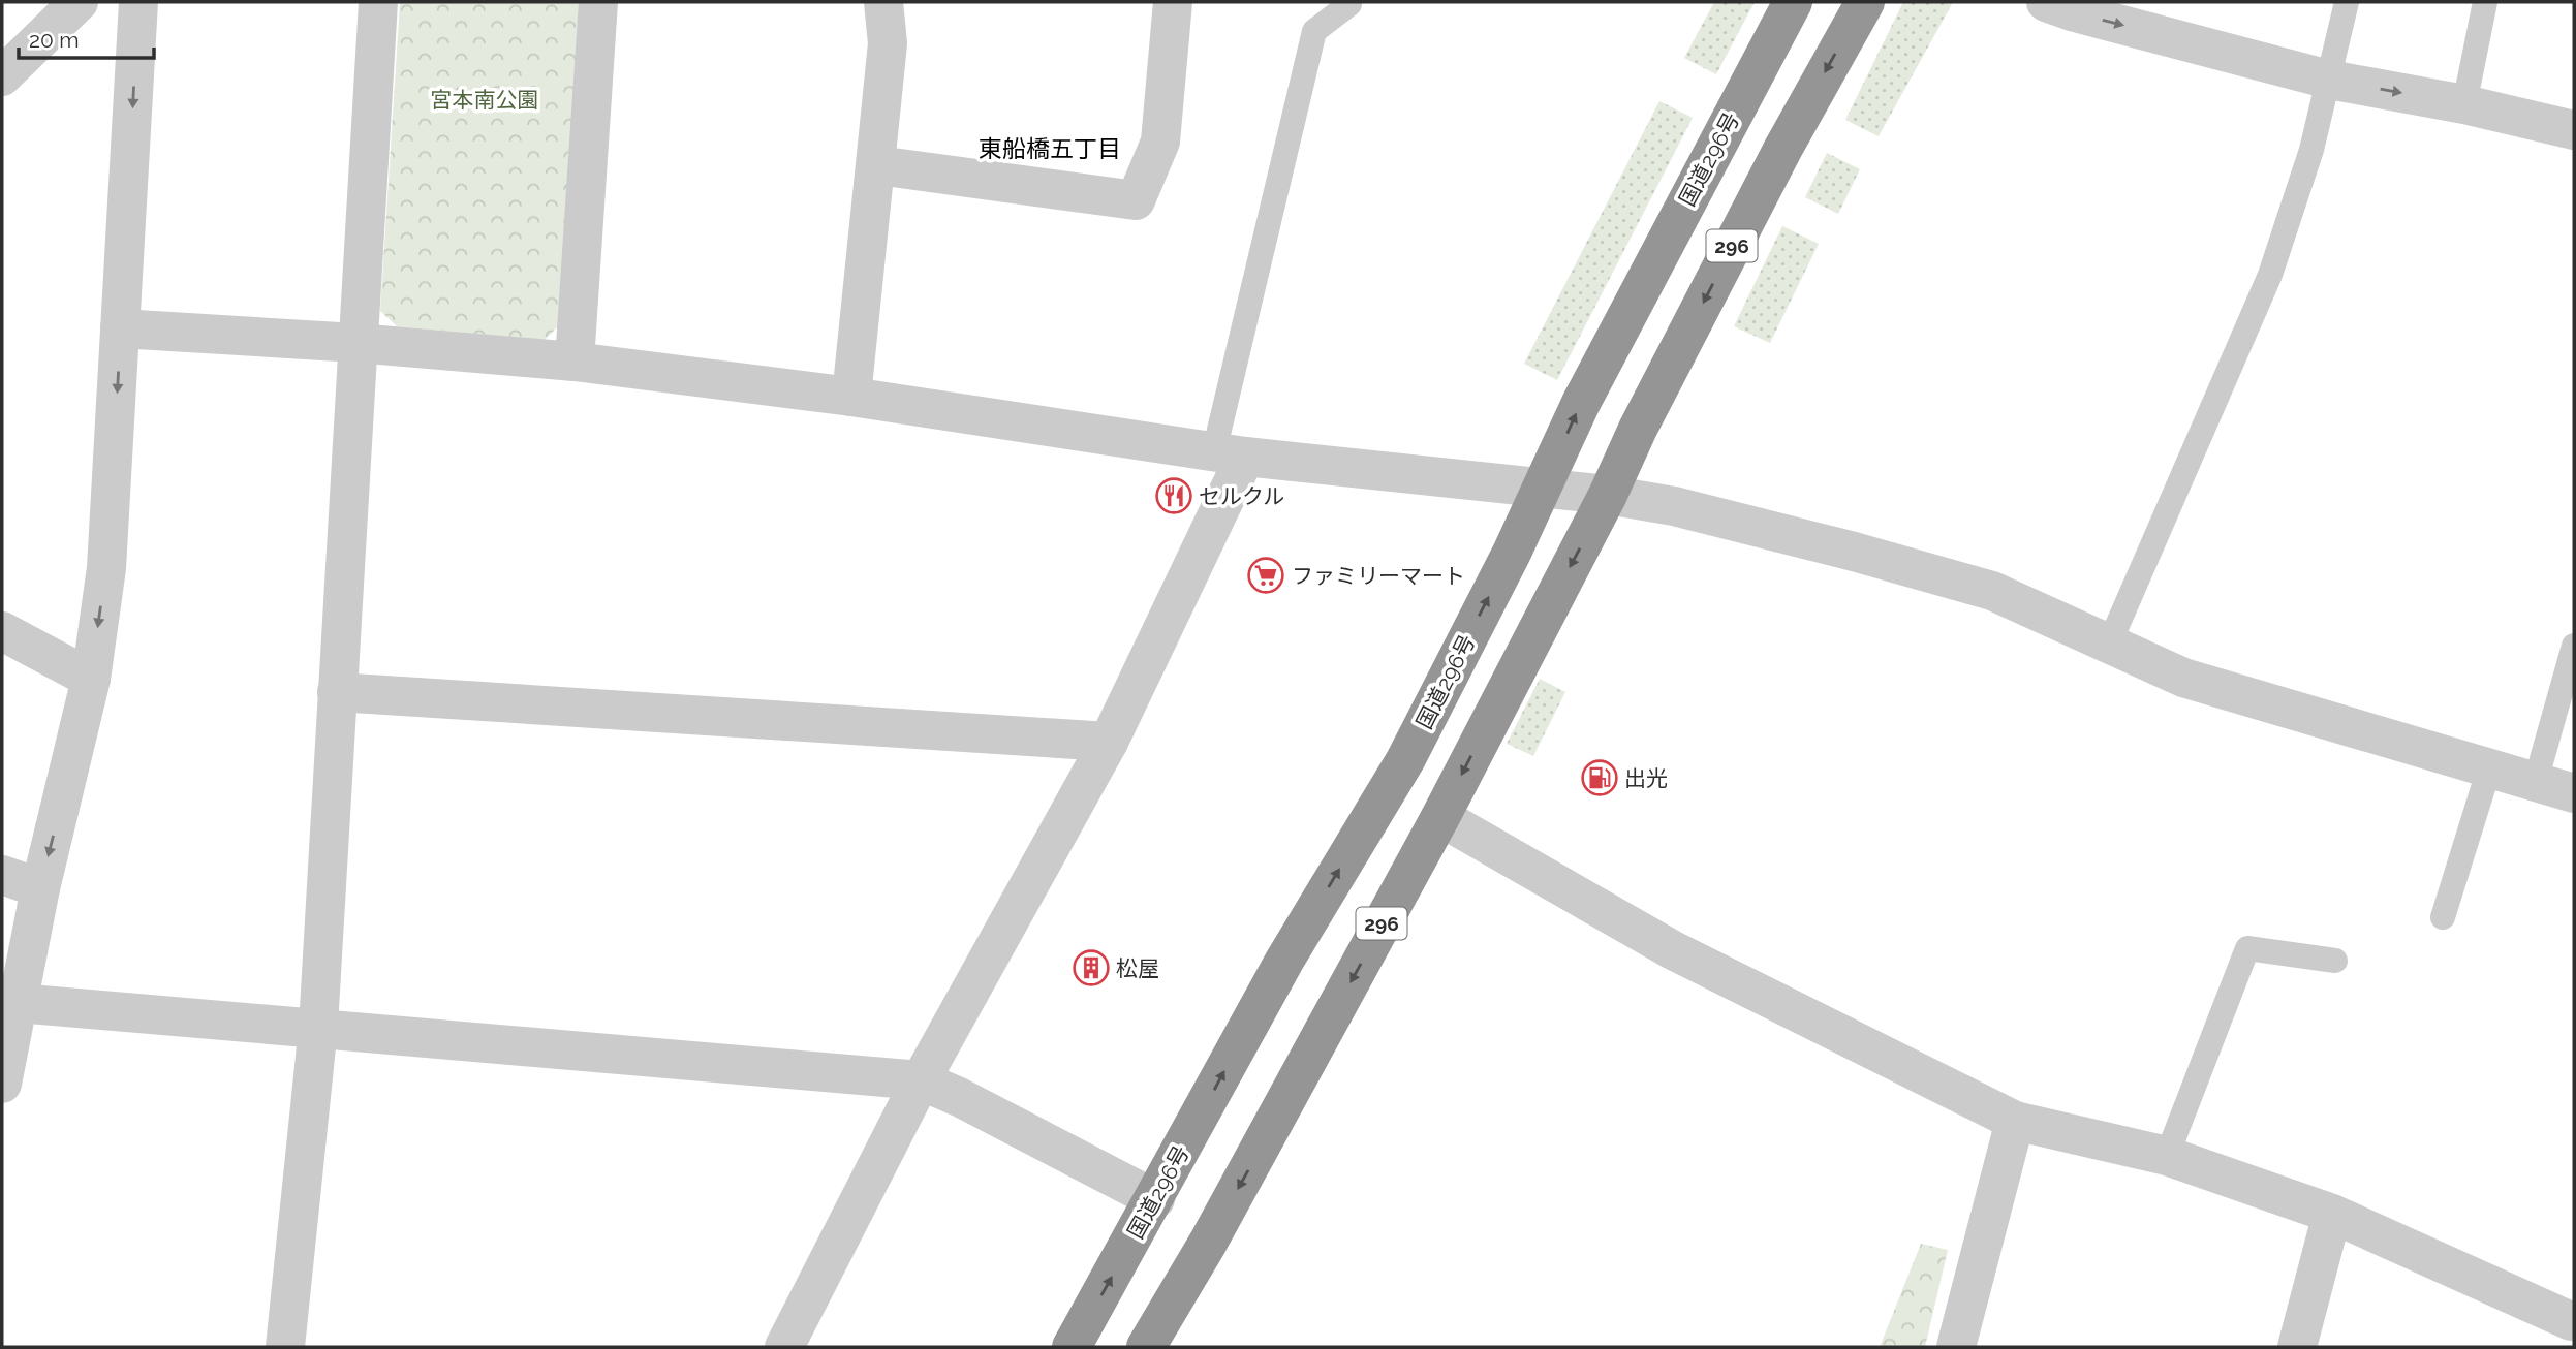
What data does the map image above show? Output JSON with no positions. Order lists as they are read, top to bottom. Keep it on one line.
{"streets":{"highway":["国道296号","296"]},"districts":["東船橋五丁目"],"parks":["宮本南公園"],"places":{"restaurant":["セルクル"],"supermarket":["ファミリーマート"],"fuel station":["出光"],"building":["松屋"]},"scale_bar":"20 m"}
